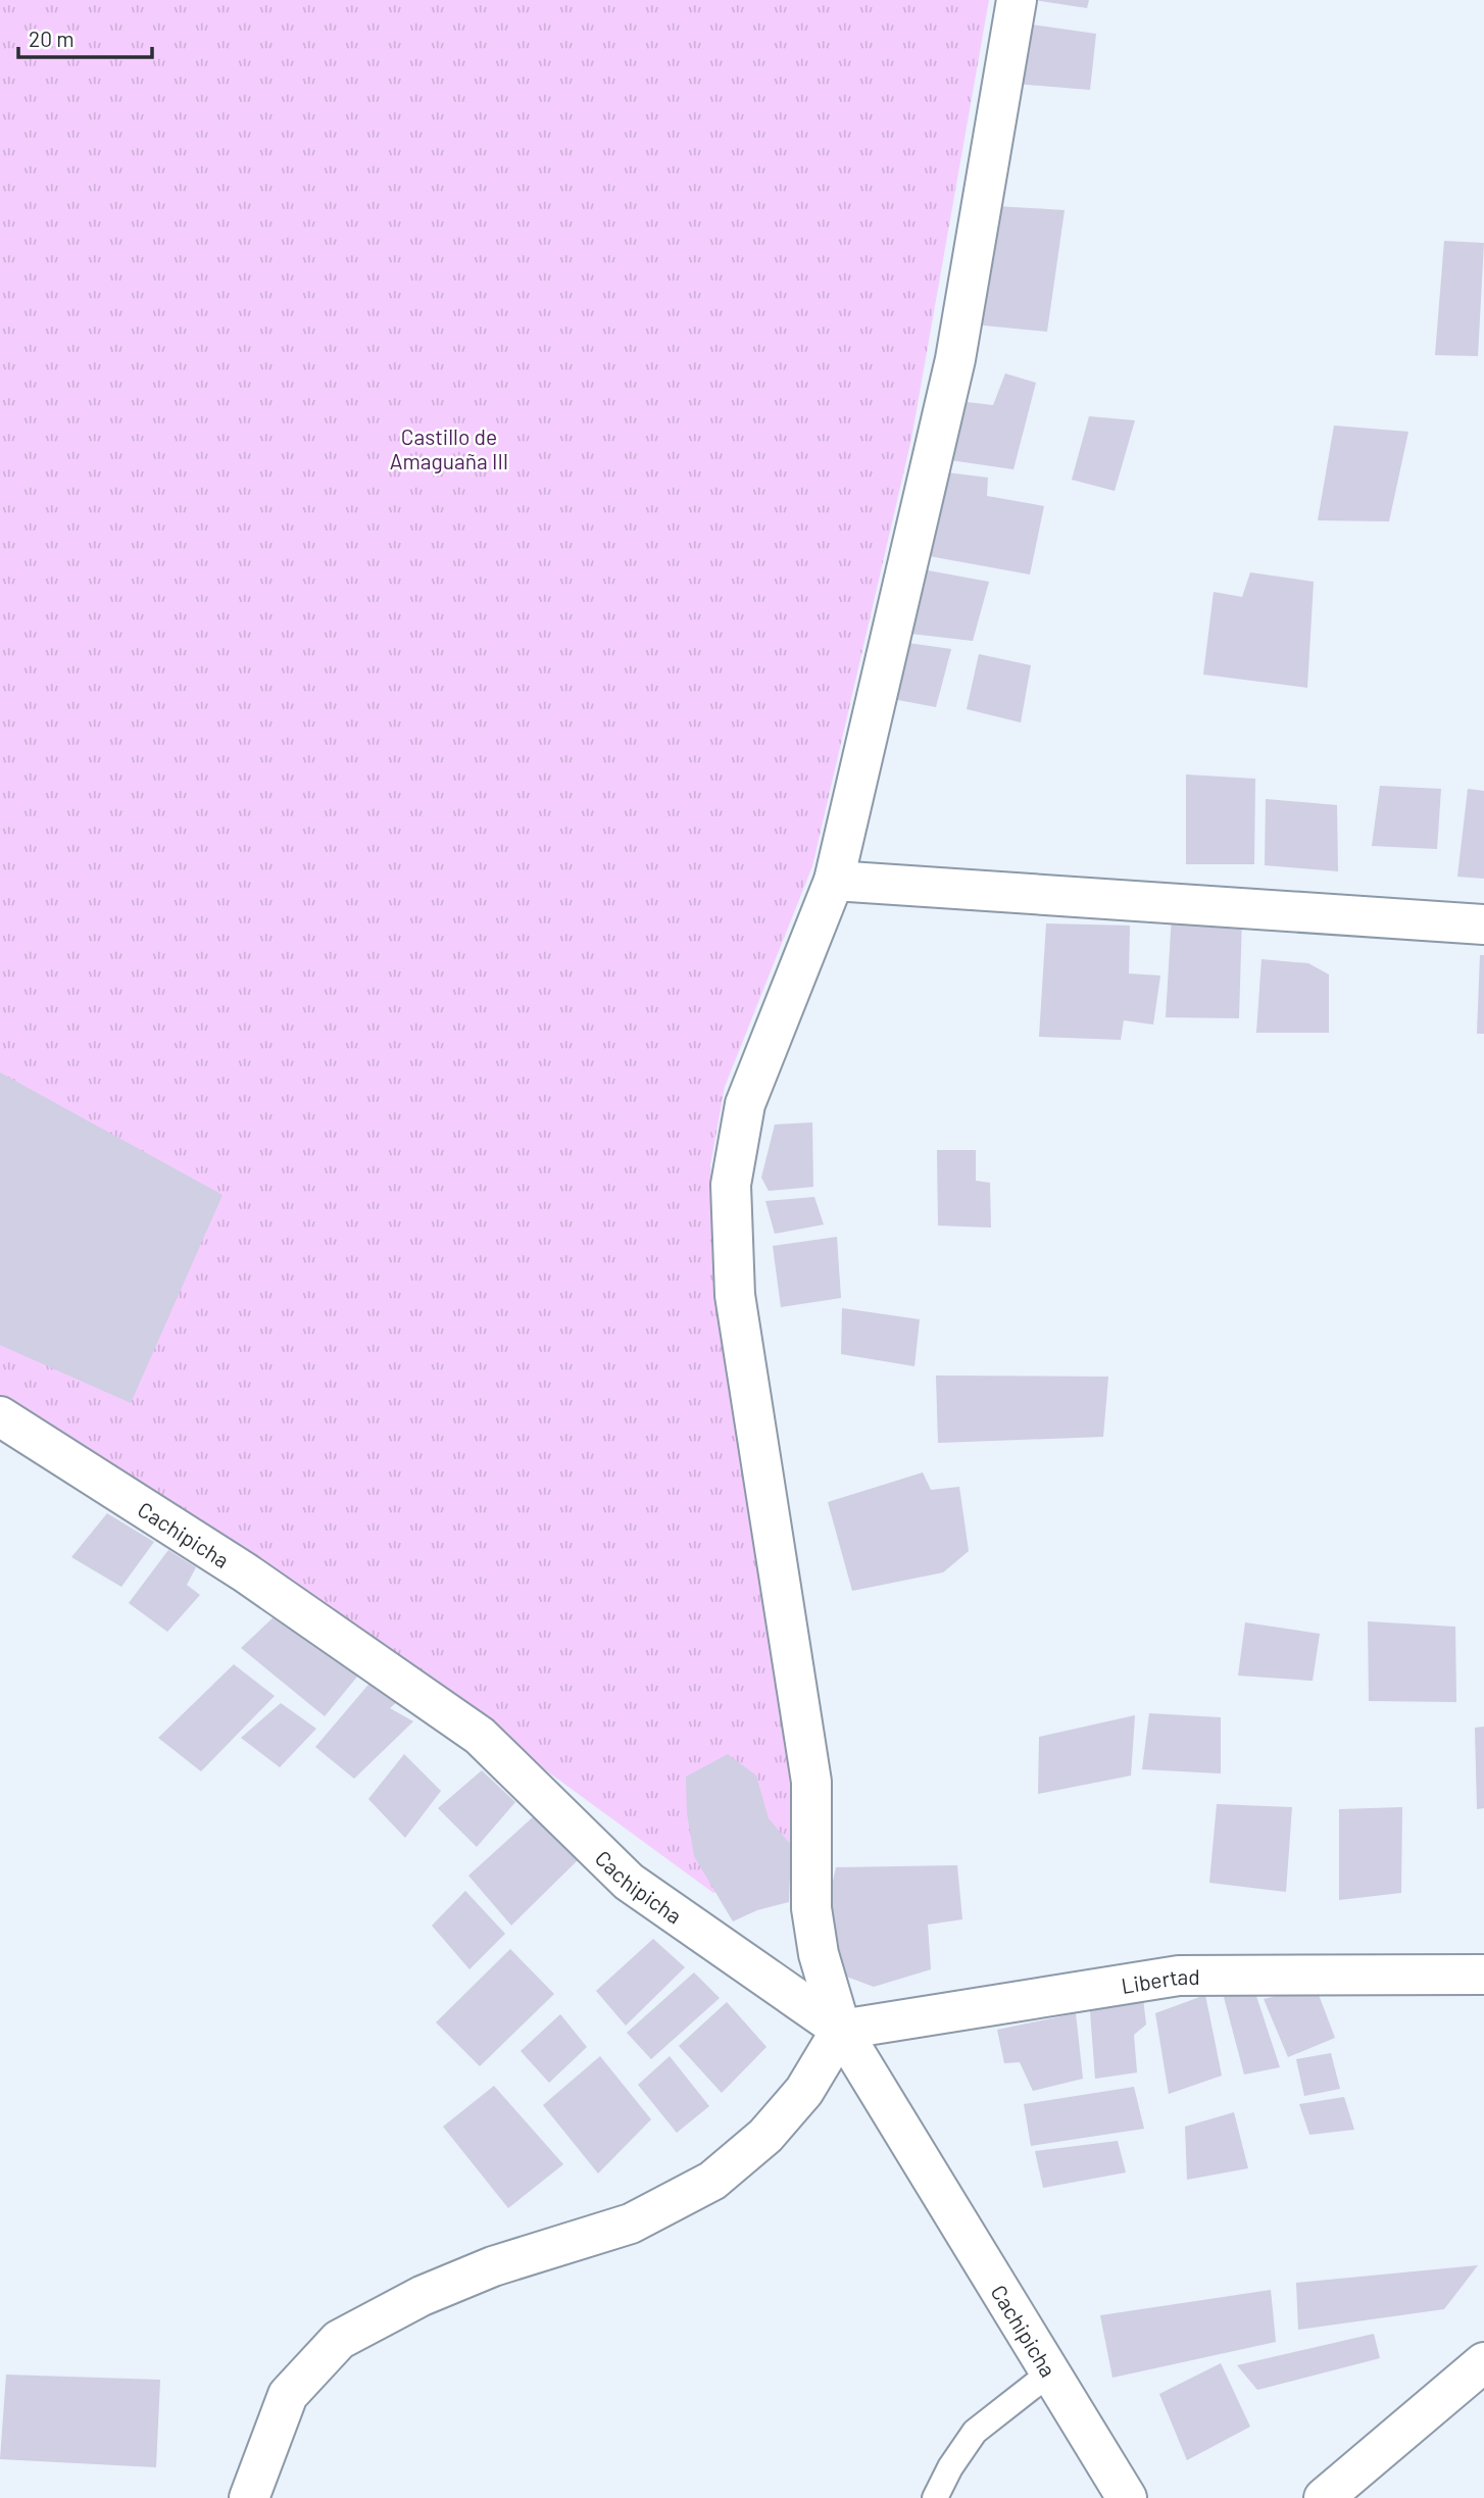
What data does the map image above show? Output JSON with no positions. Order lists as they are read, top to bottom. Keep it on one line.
{"streets":{"main road":["Cachipicha","Libertad"]},"crossings":[["Cachipicha","Libertad"]],"parks":["Castillo de Amaguaña III"],"scale_bar":"20 m"}
